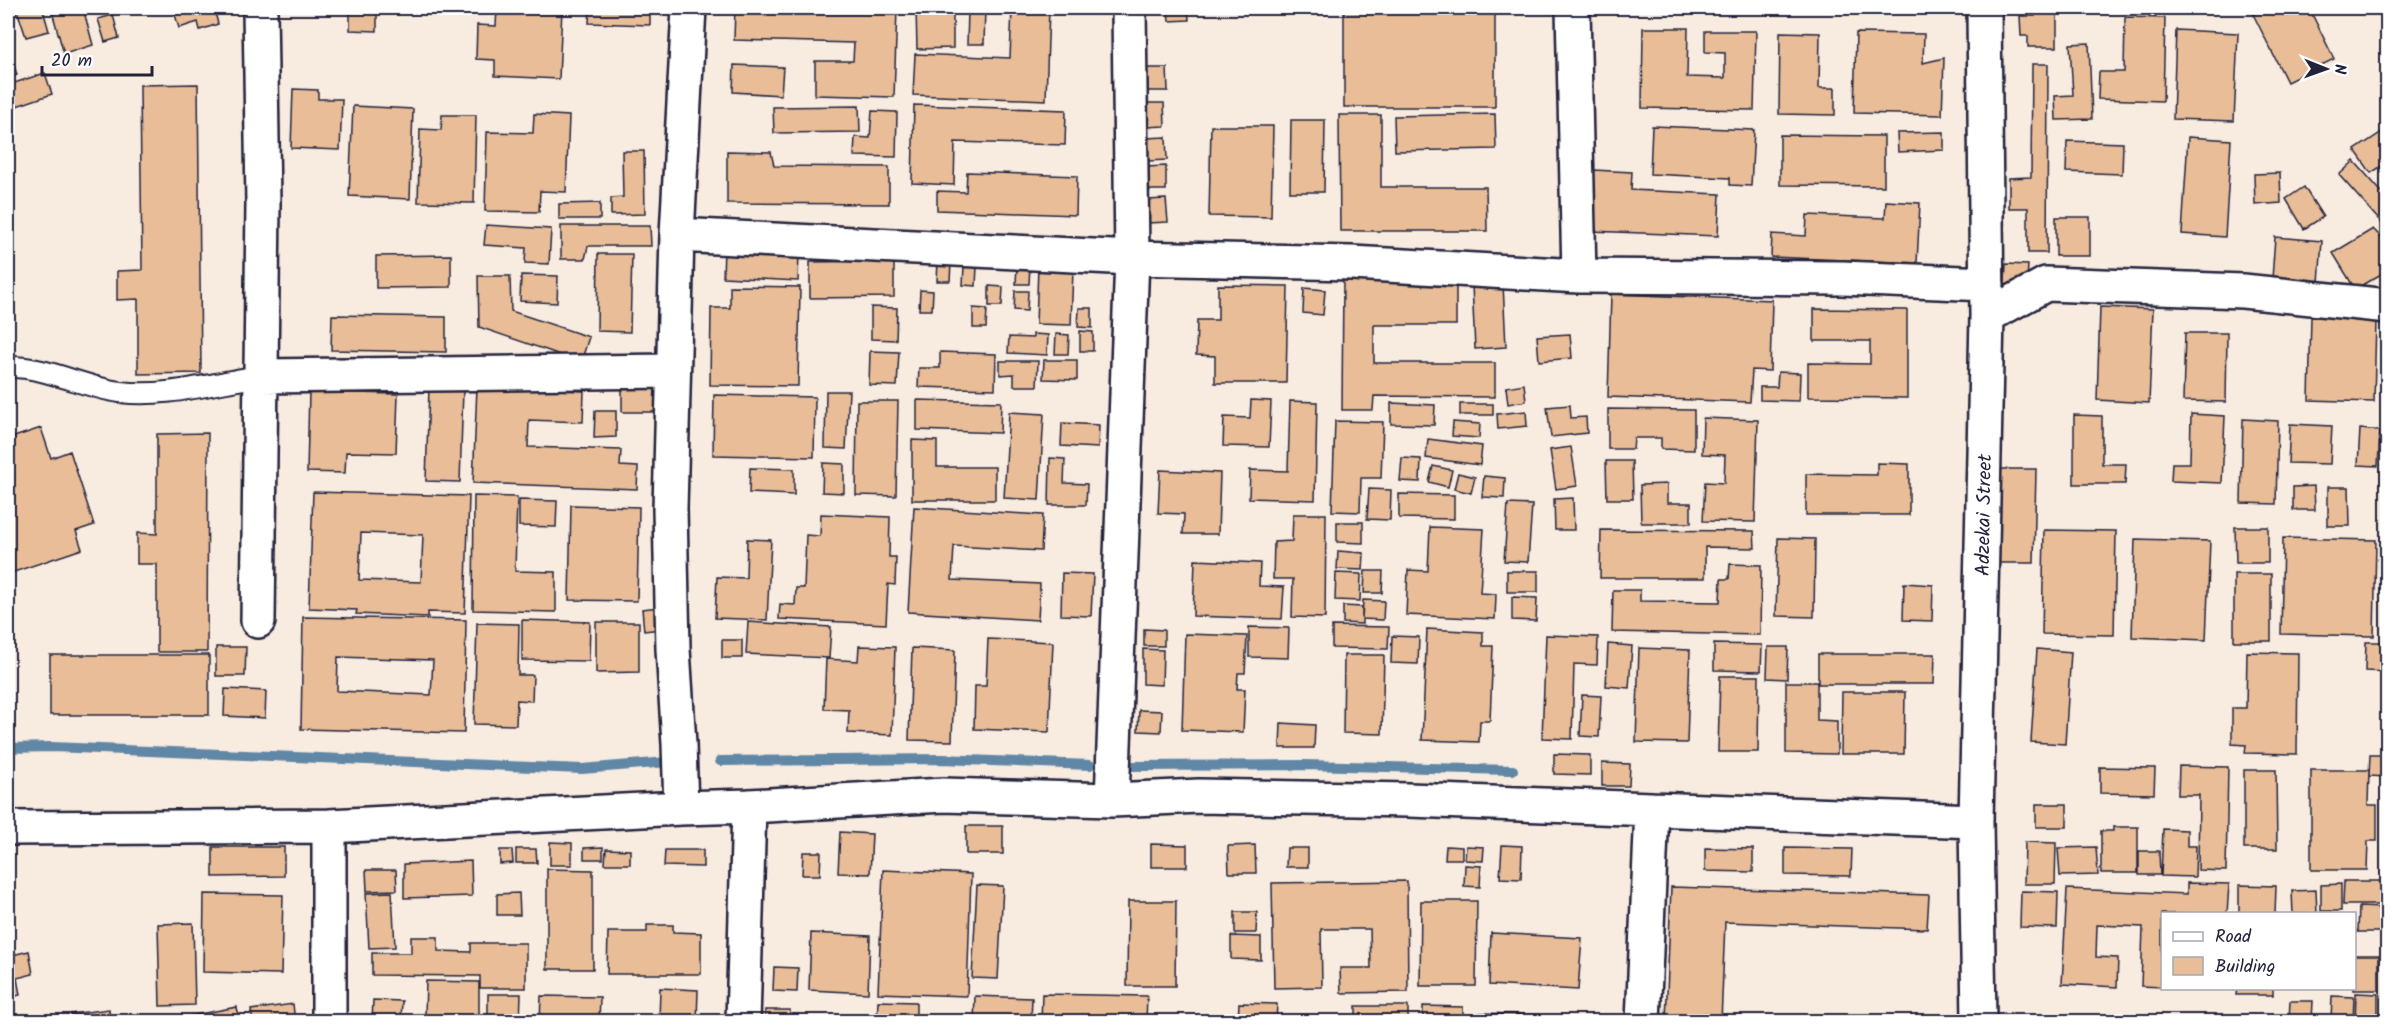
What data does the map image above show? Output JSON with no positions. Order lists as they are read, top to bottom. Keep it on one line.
{"streets":{"street":["Adzekai Street"]},"legend":["Road","Building"],"scale_bar":"20 m","north":"right"}
